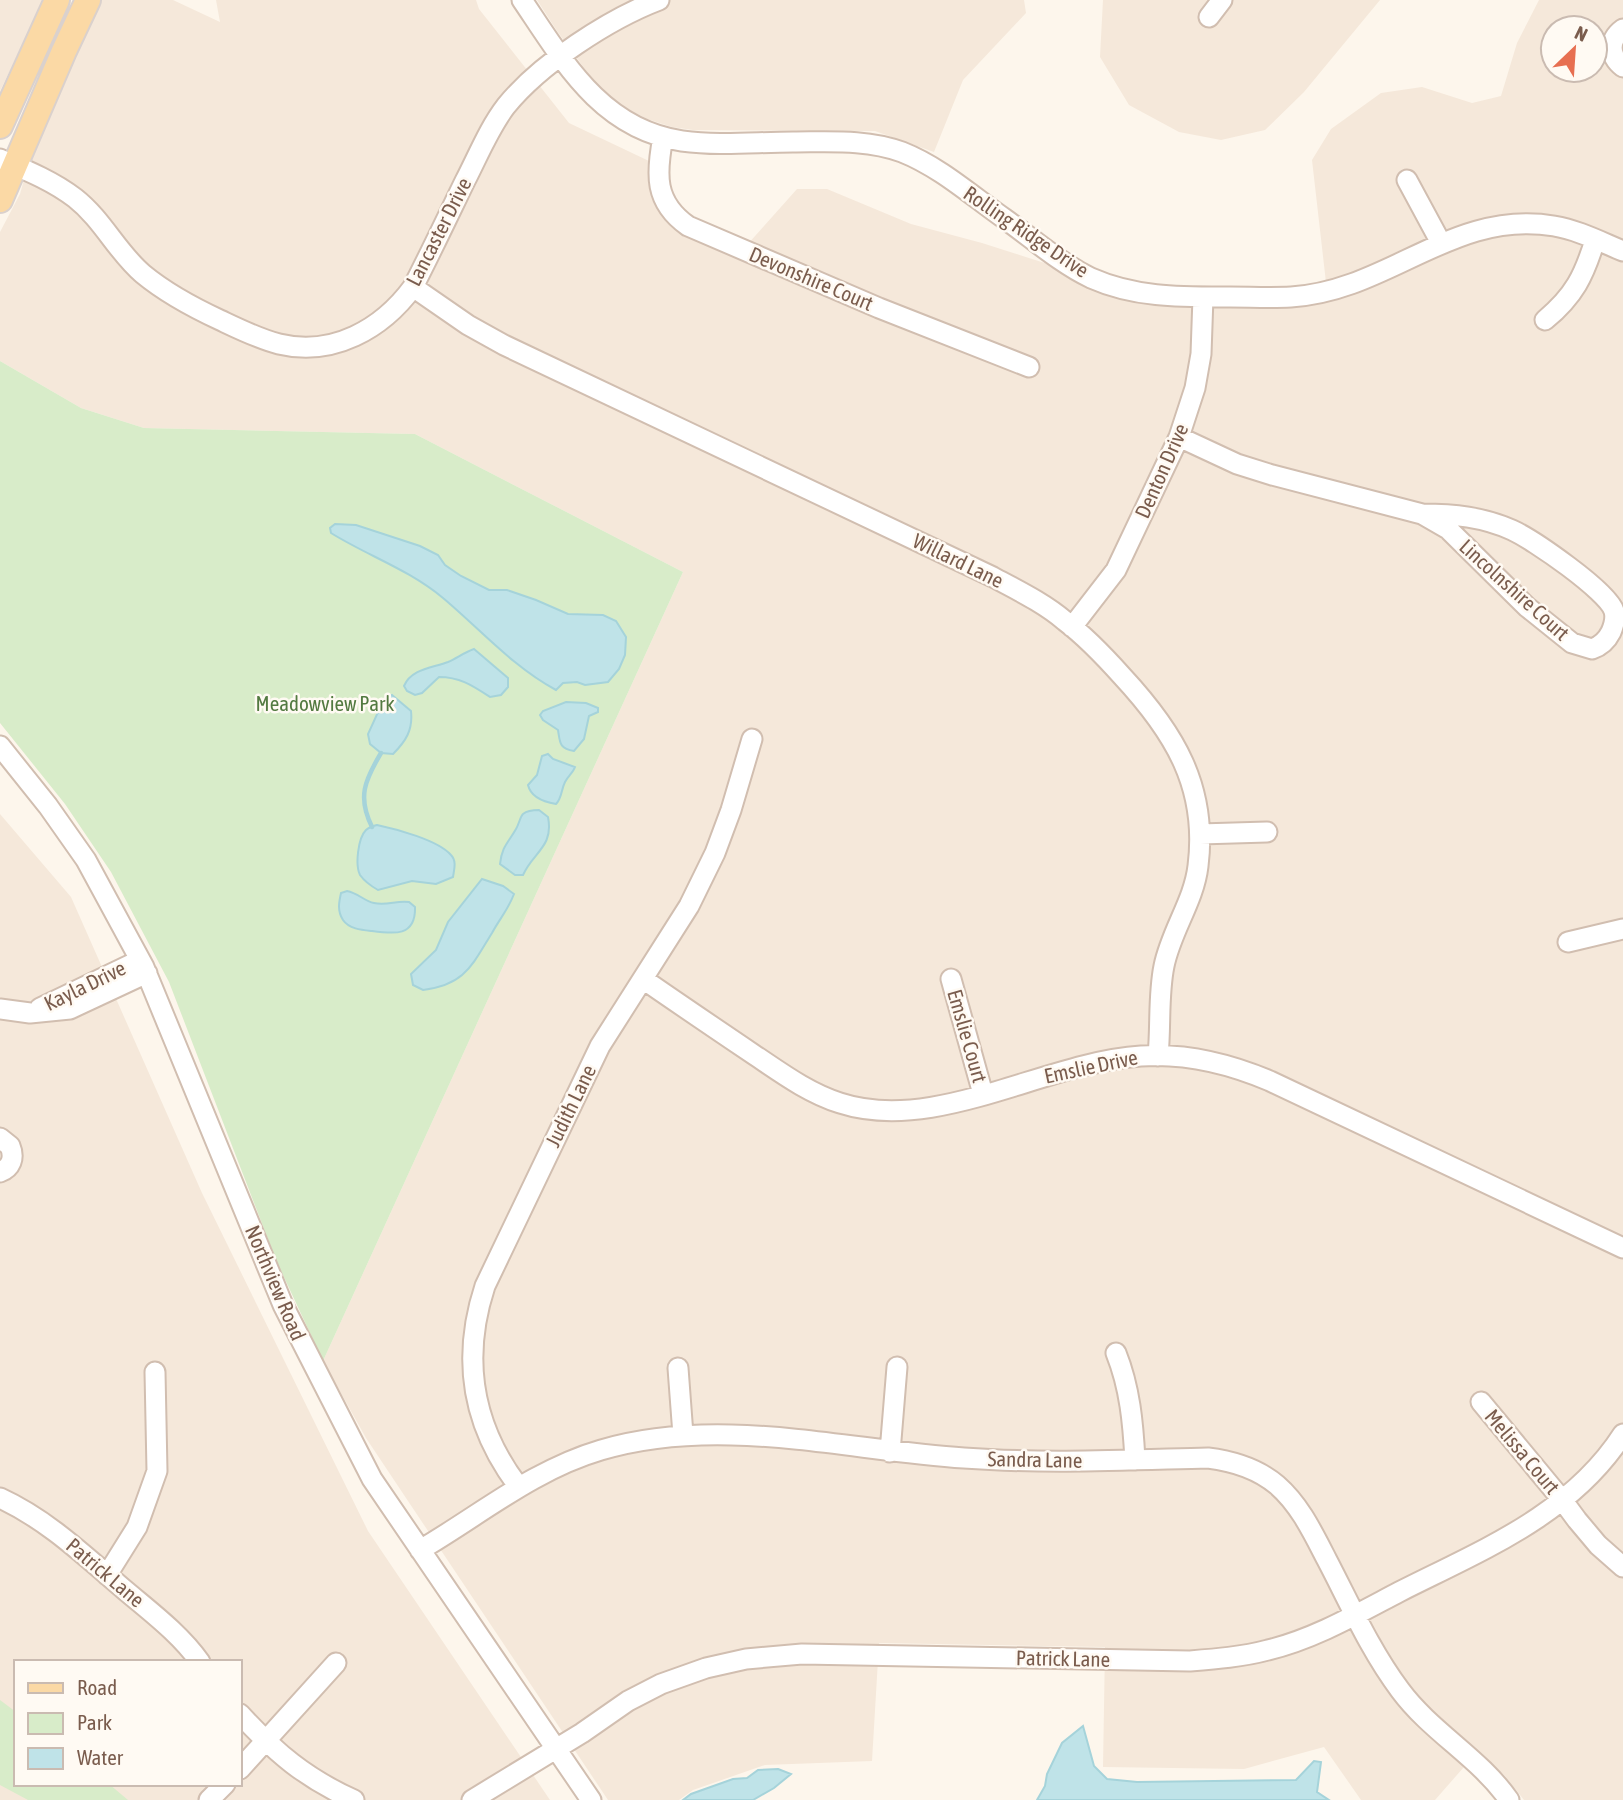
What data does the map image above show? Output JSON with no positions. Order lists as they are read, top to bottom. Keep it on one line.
{"streets":{"street":["Lancaster Drive","Rolling Ridge Drive","Devonshire Court","Denton Drive","Willard Lane","Lincolnshire Court","Kayla Drive","Emslie Court","Emslie Drive","Judith Lane","Northview Road","Melissa Court","Sandra Lane","Patrick Lane"]},"crossings":[["Lancaster Drive","Rolling Ridge Drive"],["Lancaster Drive","Willard Lane"],["Rolling Ridge Drive","Devonshire Court"],["Rolling Ridge Drive","Denton Drive"],["Denton Drive","Willard Lane"],["Denton Drive","Lincolnshire Court"],["Willard Lane","Emslie Drive"],["Kayla Drive","Northview Road"],["Emslie Court","Emslie Drive"],["Emslie Drive","Judith Lane"],["Judith Lane","Sandra Lane"],["Northview Road","Sandra Lane"],["Northview Road","Patrick Lane"],["Melissa Court","Patrick Lane"],["Sandra Lane","Patrick Lane"]],"parks":["Meadowview Park"],"legend":["Road","Park","Water"],"north":"top right"}
